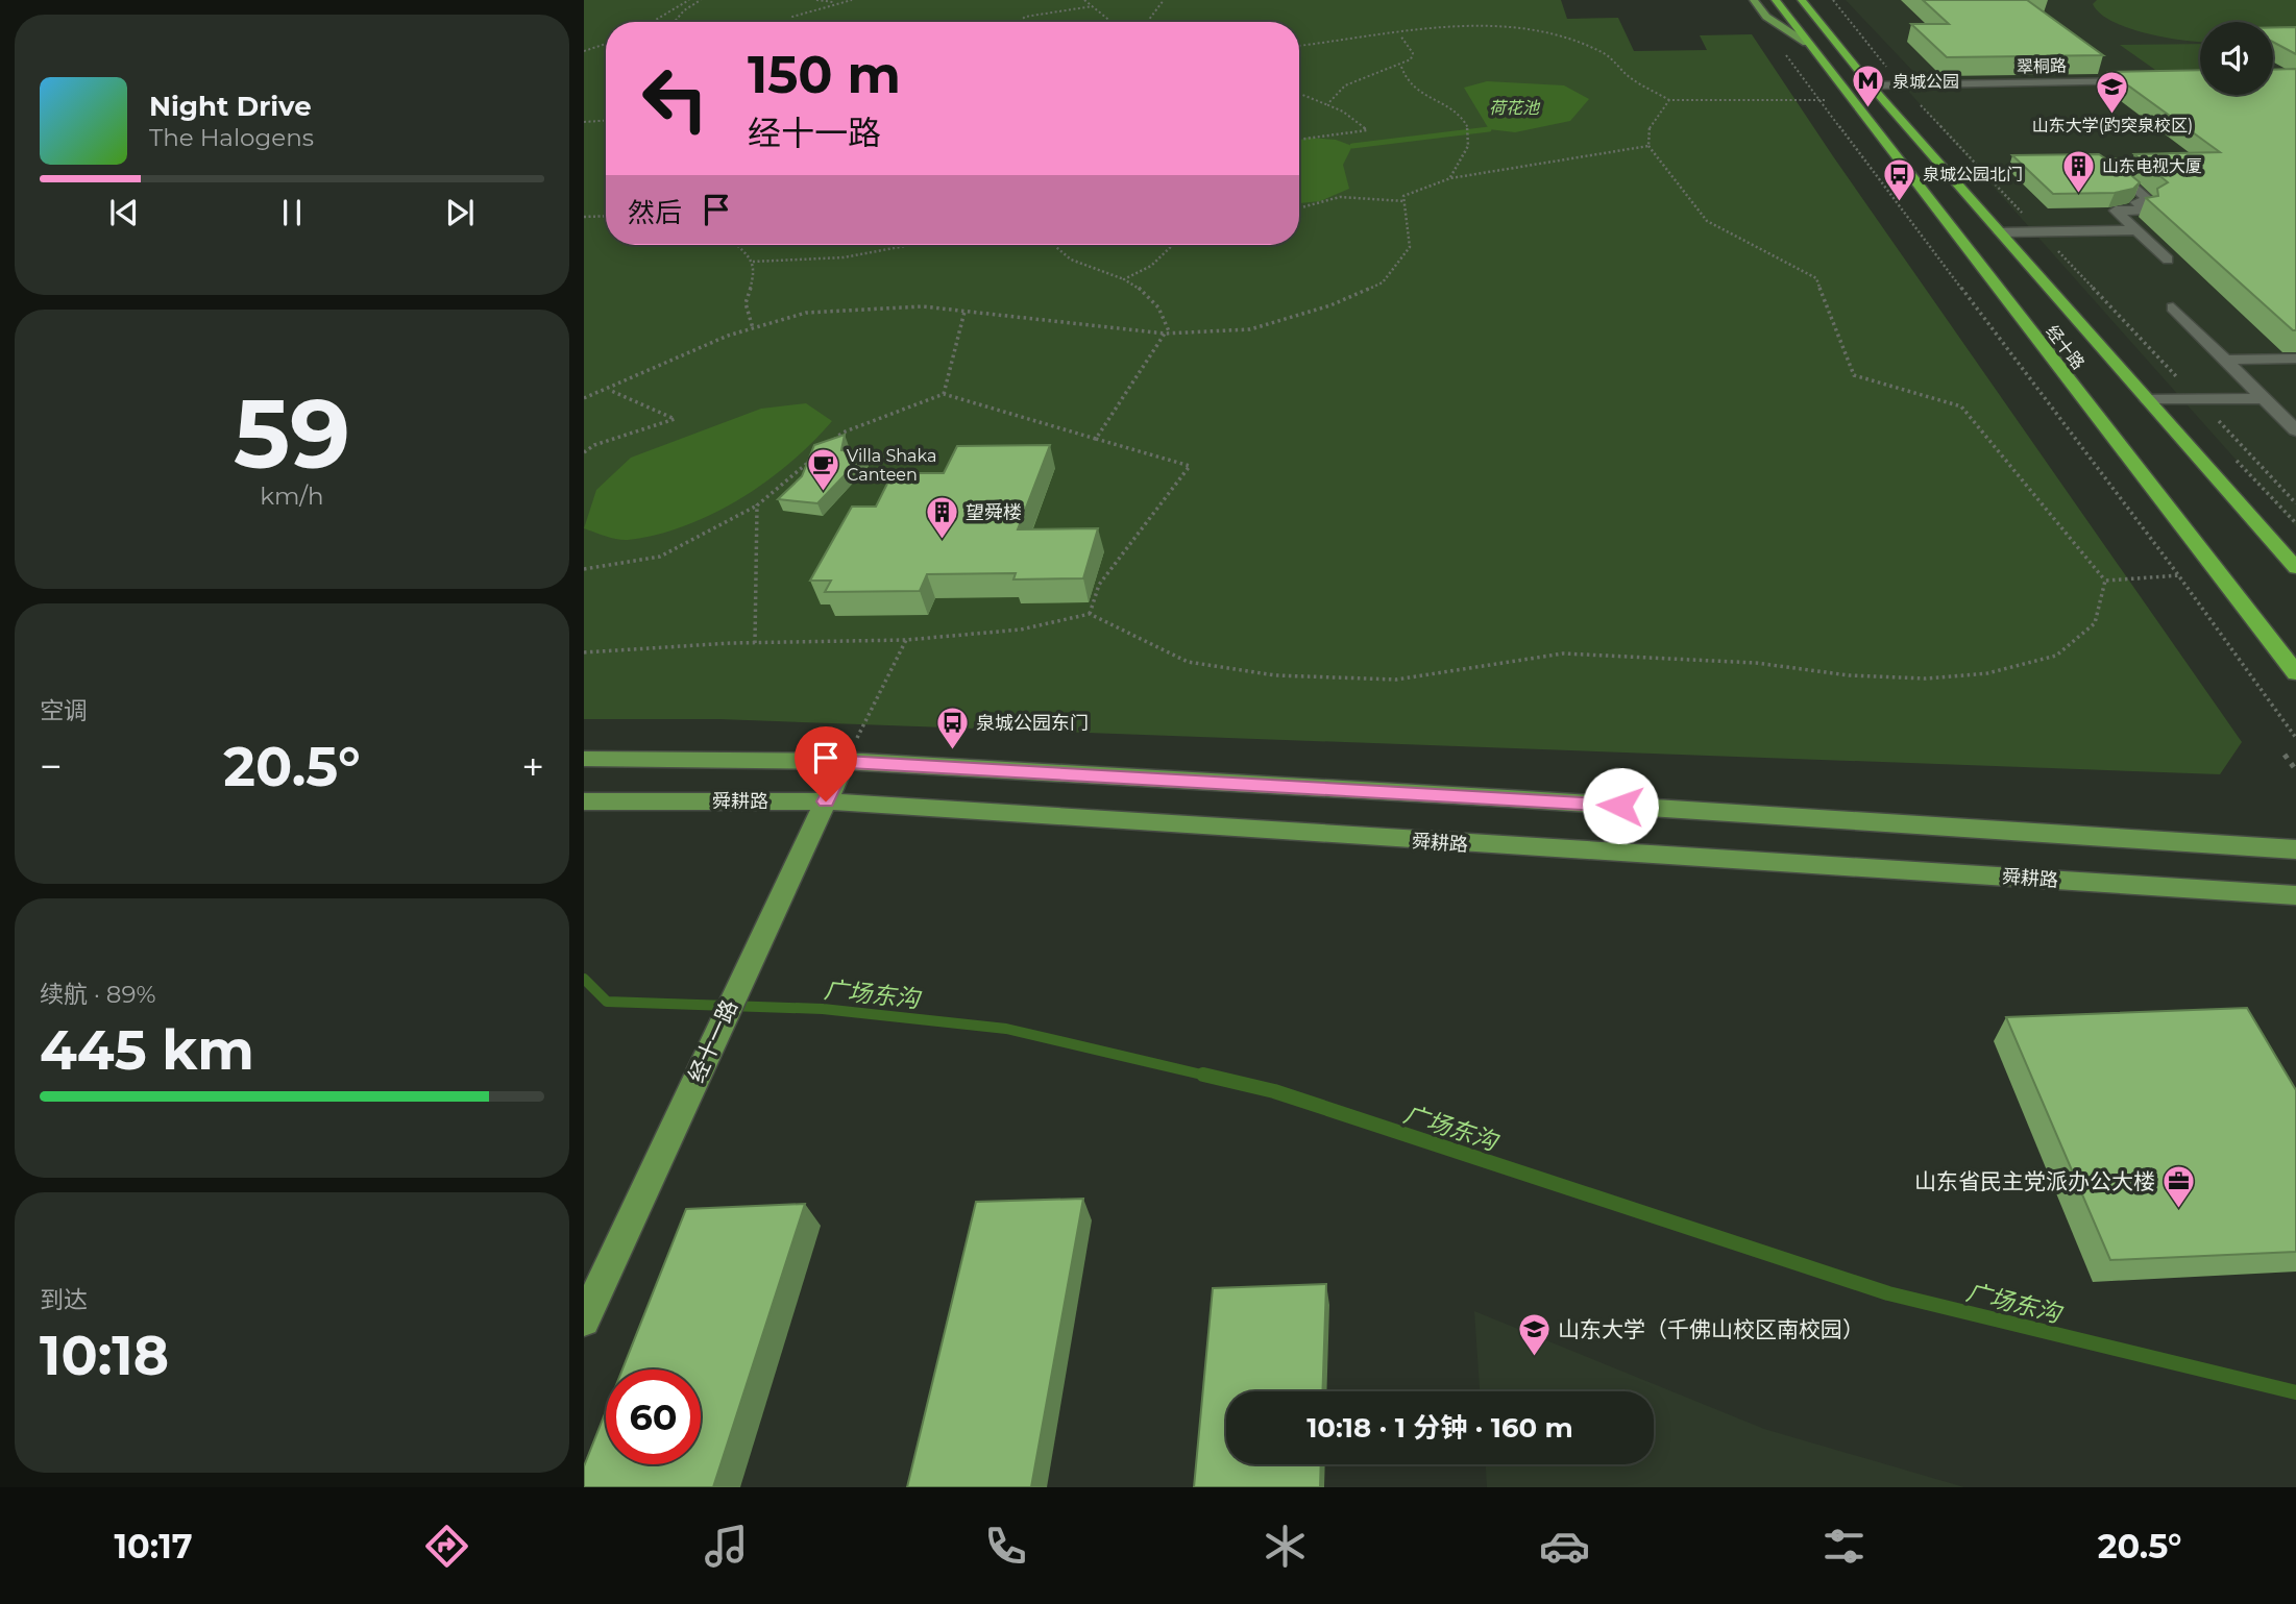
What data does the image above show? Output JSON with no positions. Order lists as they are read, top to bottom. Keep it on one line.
{"streets":{"highway":["经十路"],"main road":["舜耕路","经十一路"],"lane":["翠桐路"]},"crossings":[["翠桐路","经十路"],["舜耕路","经十一路"]],"water":["荷花池","广场东沟"],"places":{"metro station":["泉城公园"],"school or university":["山东大学(趵突泉校区)","山东大学（千佛山校区南校园）"],"building":["山东电视大厦","望舜楼"],"bus stop":["泉城公园北门","泉城公园东门"],"cafe":["Villa Shaka Canteen"],"office":["山东省民主党派办公大楼"]},"page":{"turn":["150 m","经十一路"],"song":["Night Drive","The Halogens"],"then":"然后","tile":[["59","km/h"],"空调",["续航 · 89%","445 km"],["到达","10:18"]],"heat":["−","20.5°","+"],"limit":"60","trip":"10:18 · 1 分钟 · 160 m","tabs":["10:17","20.5°"]}}
